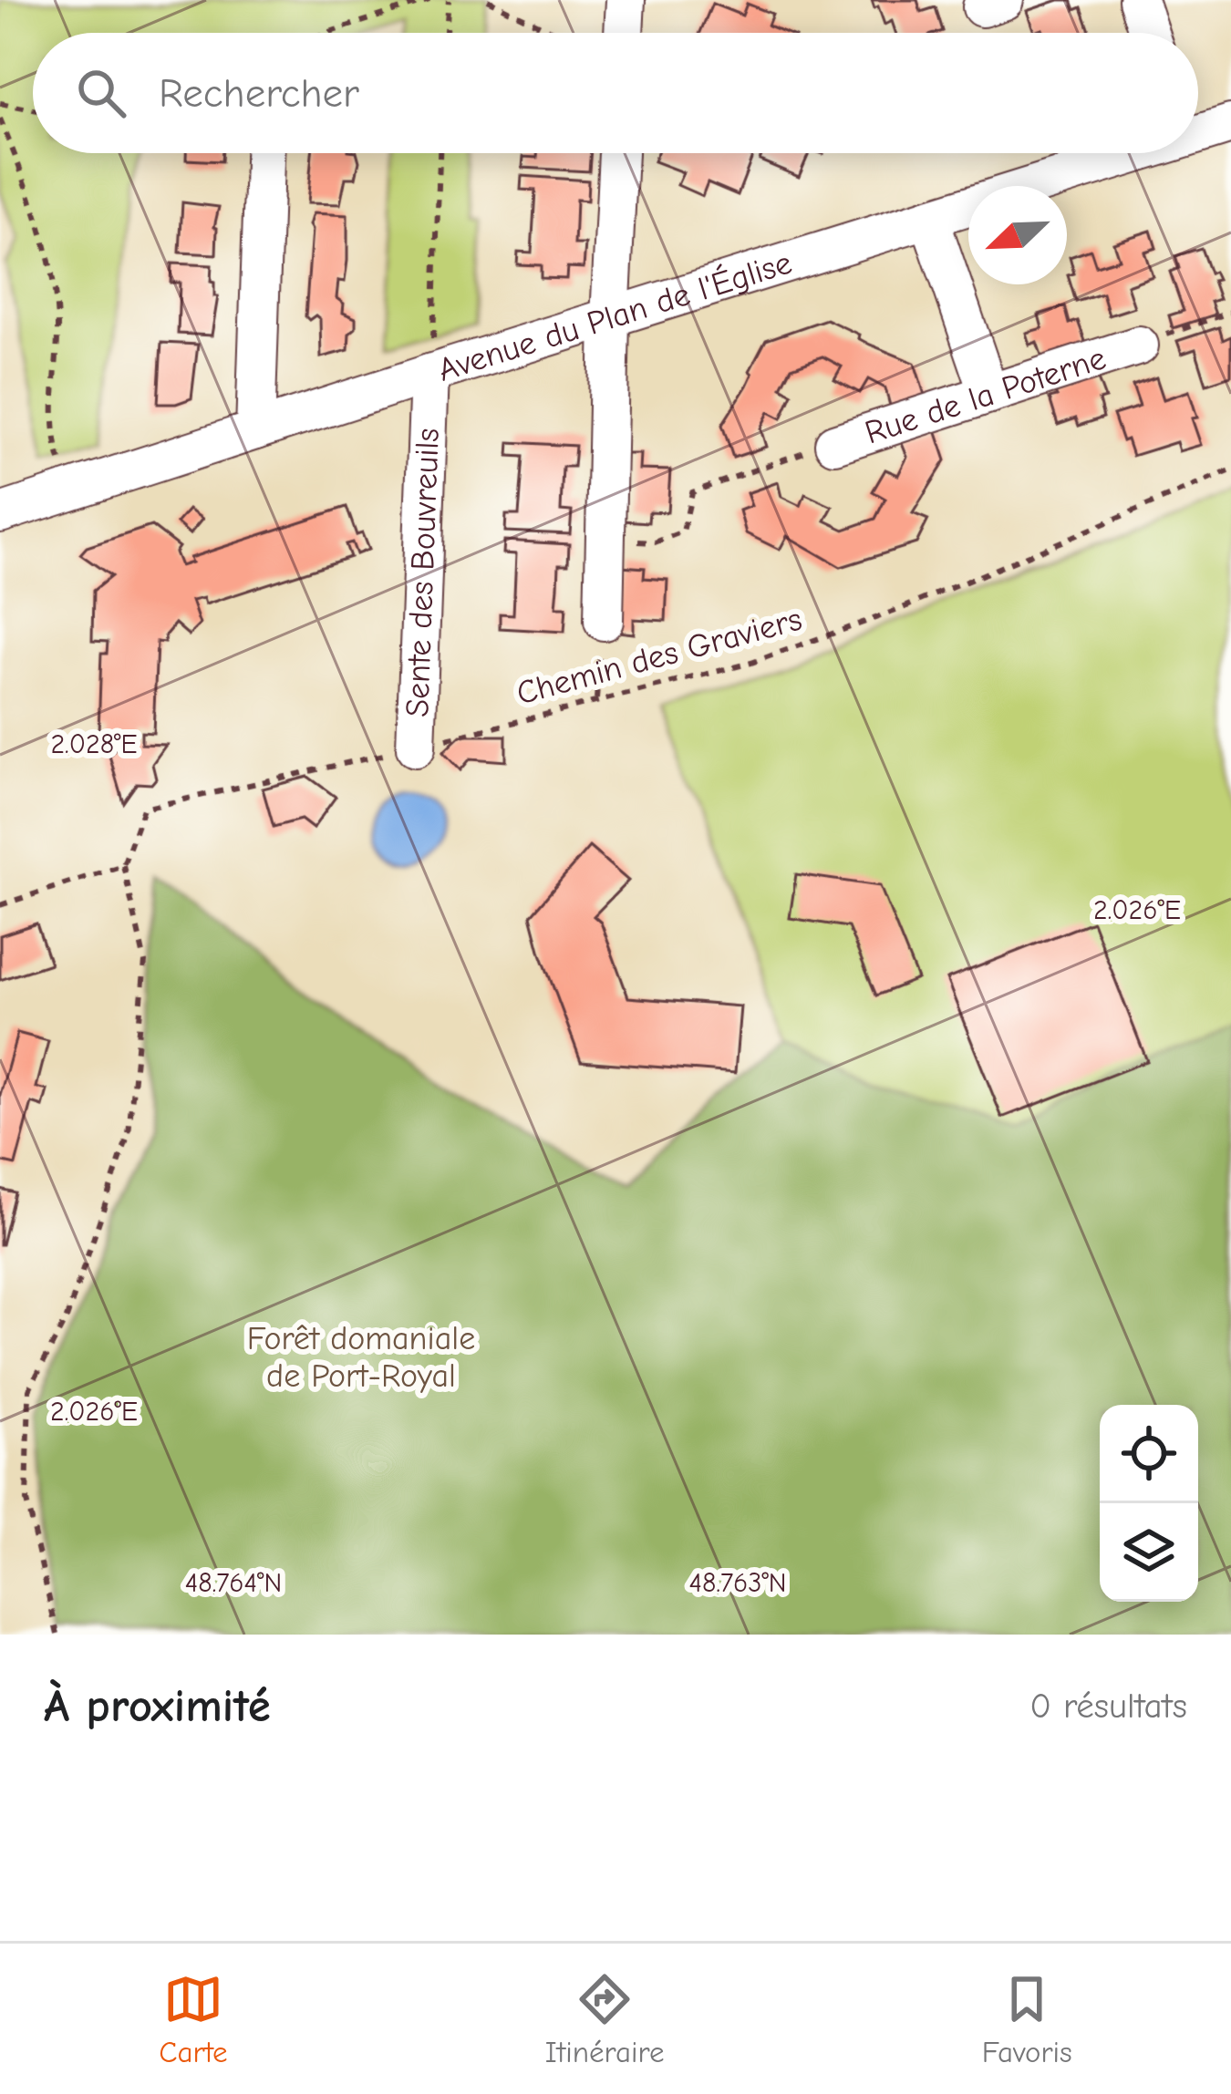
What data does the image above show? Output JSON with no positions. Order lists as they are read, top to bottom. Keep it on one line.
{"streets":{"street":["Avenue du Plan de l'Église","Rue de la Poterne","Sente des Bouvreuils"],"path":["Chemin des Graviers"]},"crossings":[["Avenue du Plan de l'Église","Sente des Bouvreuils"],["Sente des Bouvreuils","Chemin des Graviers"]],"parks":["Forêt domaniale de Port-Royal"],"north":"bottom left","page":{"search":"Rechercher","heading":["À proximité","0 résultats"],"nav":["Carte","Itinéraire","Favoris"]},"coordinates":["2.028°E","2.026°E","48.764°N","48.763°N"]}
